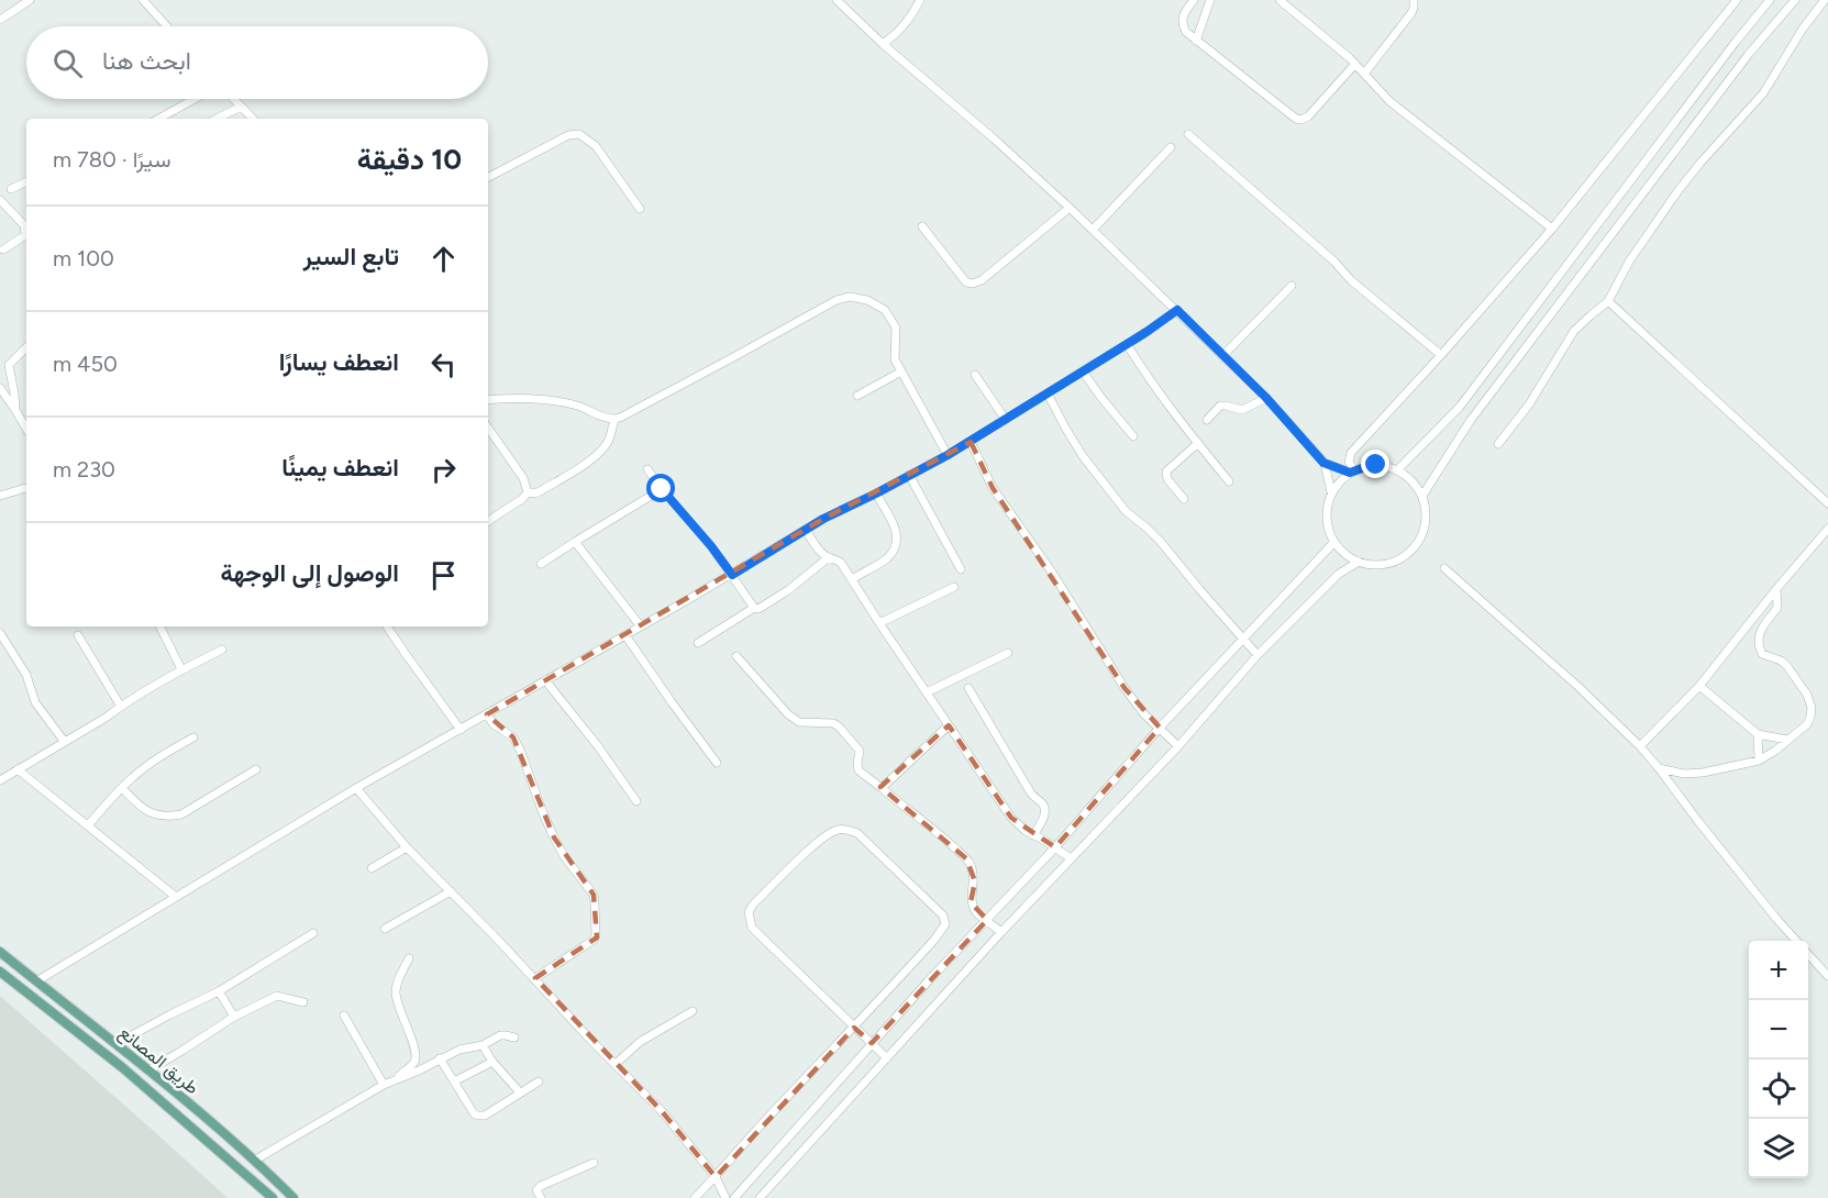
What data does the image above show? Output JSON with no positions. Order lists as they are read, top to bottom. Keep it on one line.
{"streets":{"main road":["طريق المصانع"]},"page":{"search":"ابحث هنا","heading":["10 دقيقة","سيرًا · 780 m"],"list":[["تابع السير","100 m"],["انعطف يسارًا","450 m"],["انعطف يمينًا","230 m"],"الوصول إلى الوجهة"],"map_buttons":["+","−"]}}
